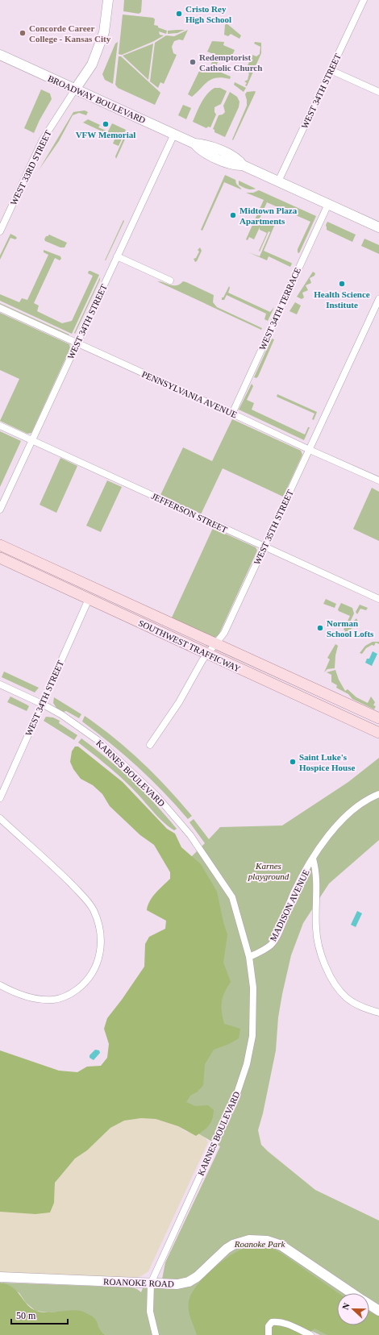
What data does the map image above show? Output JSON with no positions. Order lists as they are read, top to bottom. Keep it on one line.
{"streets":{"main road":["BROADWAY BOULEVARD","SOUTHWEST TRAFFICWAY","ROANOKE ROAD"],"street":["WEST 34TH STREET","WEST 33RD STREET","WEST 34TH TERRACE","PENNSYLVANIA AVENUE","JEFFERSON STREET","WEST 35TH STREET","KARNES BOULEVARD","MADISON AVENUE"]},"crossings":[["WEST 34TH STREET","BROADWAY BOULEVARD"],["WEST 34TH STREET","PENNSYLVANIA AVENUE"],["WEST 34TH STREET","JEFFERSON STREET"],["WEST 34TH STREET","SOUTHWEST TRAFFICWAY"],["WEST 34TH STREET","KARNES BOULEVARD"],["BROADWAY BOULEVARD","WEST 33RD STREET"],["BROADWAY BOULEVARD","WEST 34TH TERRACE"],["WEST 34TH TERRACE","PENNSYLVANIA AVENUE"],["PENNSYLVANIA AVENUE","WEST 35TH STREET"],["JEFFERSON STREET","WEST 35TH STREET"],["WEST 35TH STREET","SOUTHWEST TRAFFICWAY"],["KARNES BOULEVARD","MADISON AVENUE"],["KARNES BOULEVARD","ROANOKE ROAD"]],"parks":["Karnes playground","Roanoke Park"],"places":["Cristo Rey High School","Concorde Career College - Kansas City","Redemptorist Catholic Church","VFW Memorial","Midtown Plaza Apartments","Health Science Institute","Norman School Lofts","Saint Luke's Hospice House"],"scale_bar":"50 m","north":"left"}
